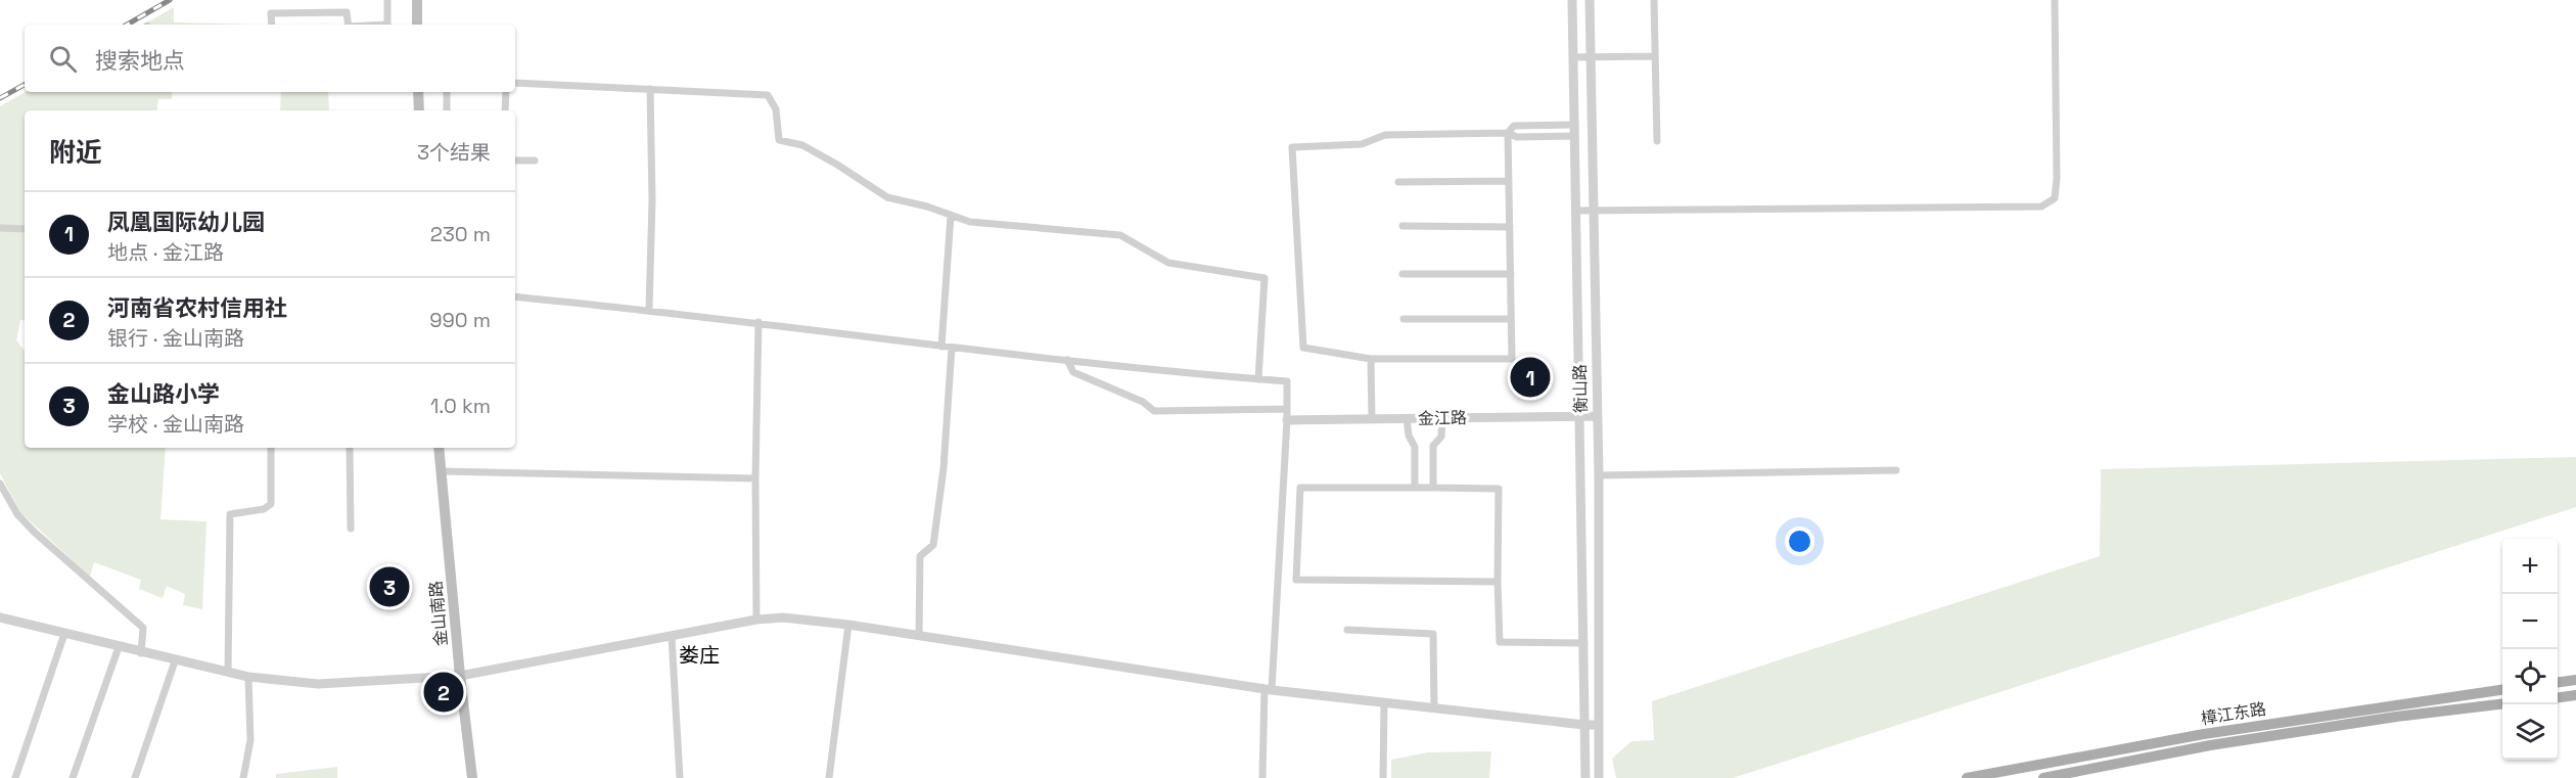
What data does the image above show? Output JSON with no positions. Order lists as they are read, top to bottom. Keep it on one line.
{"streets":{"main road":["金山南路","樟江东路"],"street":["衡山路","金江路"]},"crossings":[["衡山路","金江路"]],"districts":["娄庄"],"page":{"search":"搜索地点","heading":["附近","3个结果"],"list":[{"mark":"1","name":"凤凰国际幼儿园","note":"地点 · 金江路","value":"230 m"},{"mark":"2","name":"河南省农村信用社","note":"银行 · 金山南路","value":"990 m"},{"mark":"3","name":"金山路小学","note":"学校 · 金山南路","value":"1.0 km"}],"pins":["1","3","2"],"map_buttons":["+","−"]}}
